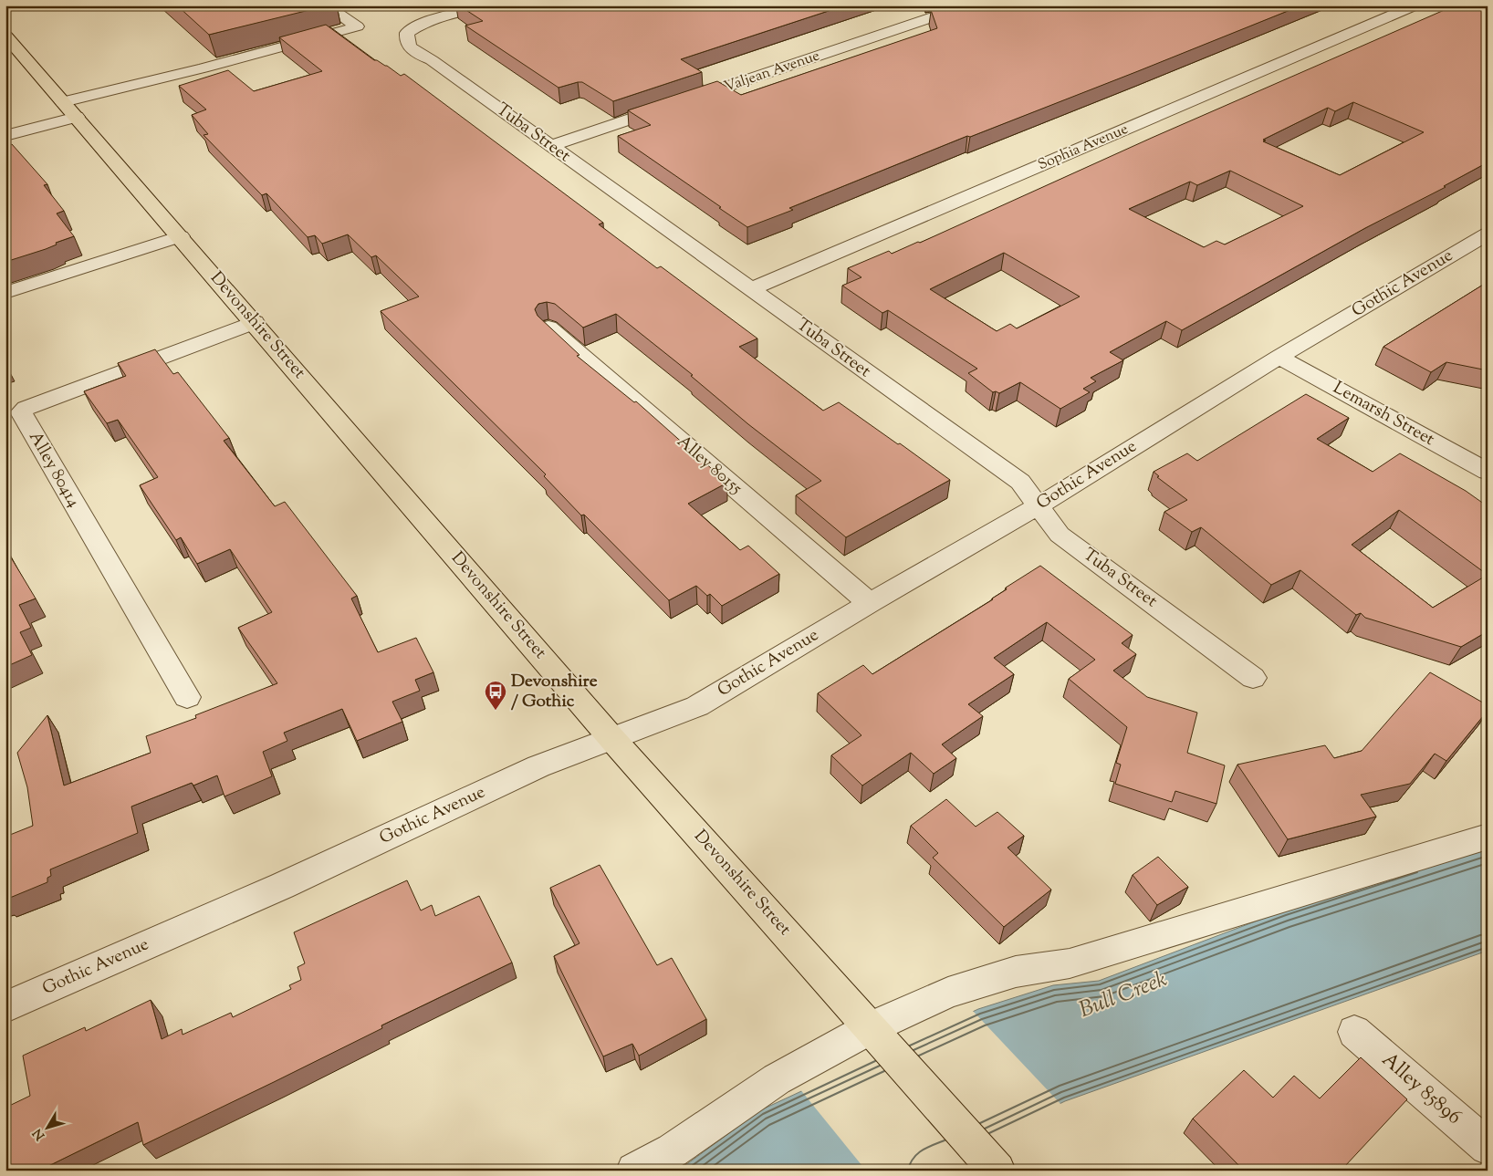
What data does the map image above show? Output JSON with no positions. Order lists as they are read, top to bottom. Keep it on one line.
{"streets":{"main road":["Devonshire Street"],"street":["Valjean Avenue","Tuba Street","Sophia Avenue","Gothic Avenue","Lemarsh Street","Alley 80155","Alley 80414","Alley 85896"]},"crossings":[["Valjean Avenue","Tuba Street"],["Tuba Street","Sophia Avenue"],["Tuba Street","Gothic Avenue"],["Gothic Avenue","Devonshire Street"],["Gothic Avenue","Lemarsh Street"],["Gothic Avenue","Alley 80155"],["Devonshire Street","Alley 80414"]],"water":["Bull Creek"],"places":{"bus stop":["Devonshire / Gothic"]},"north":"bottom left"}
